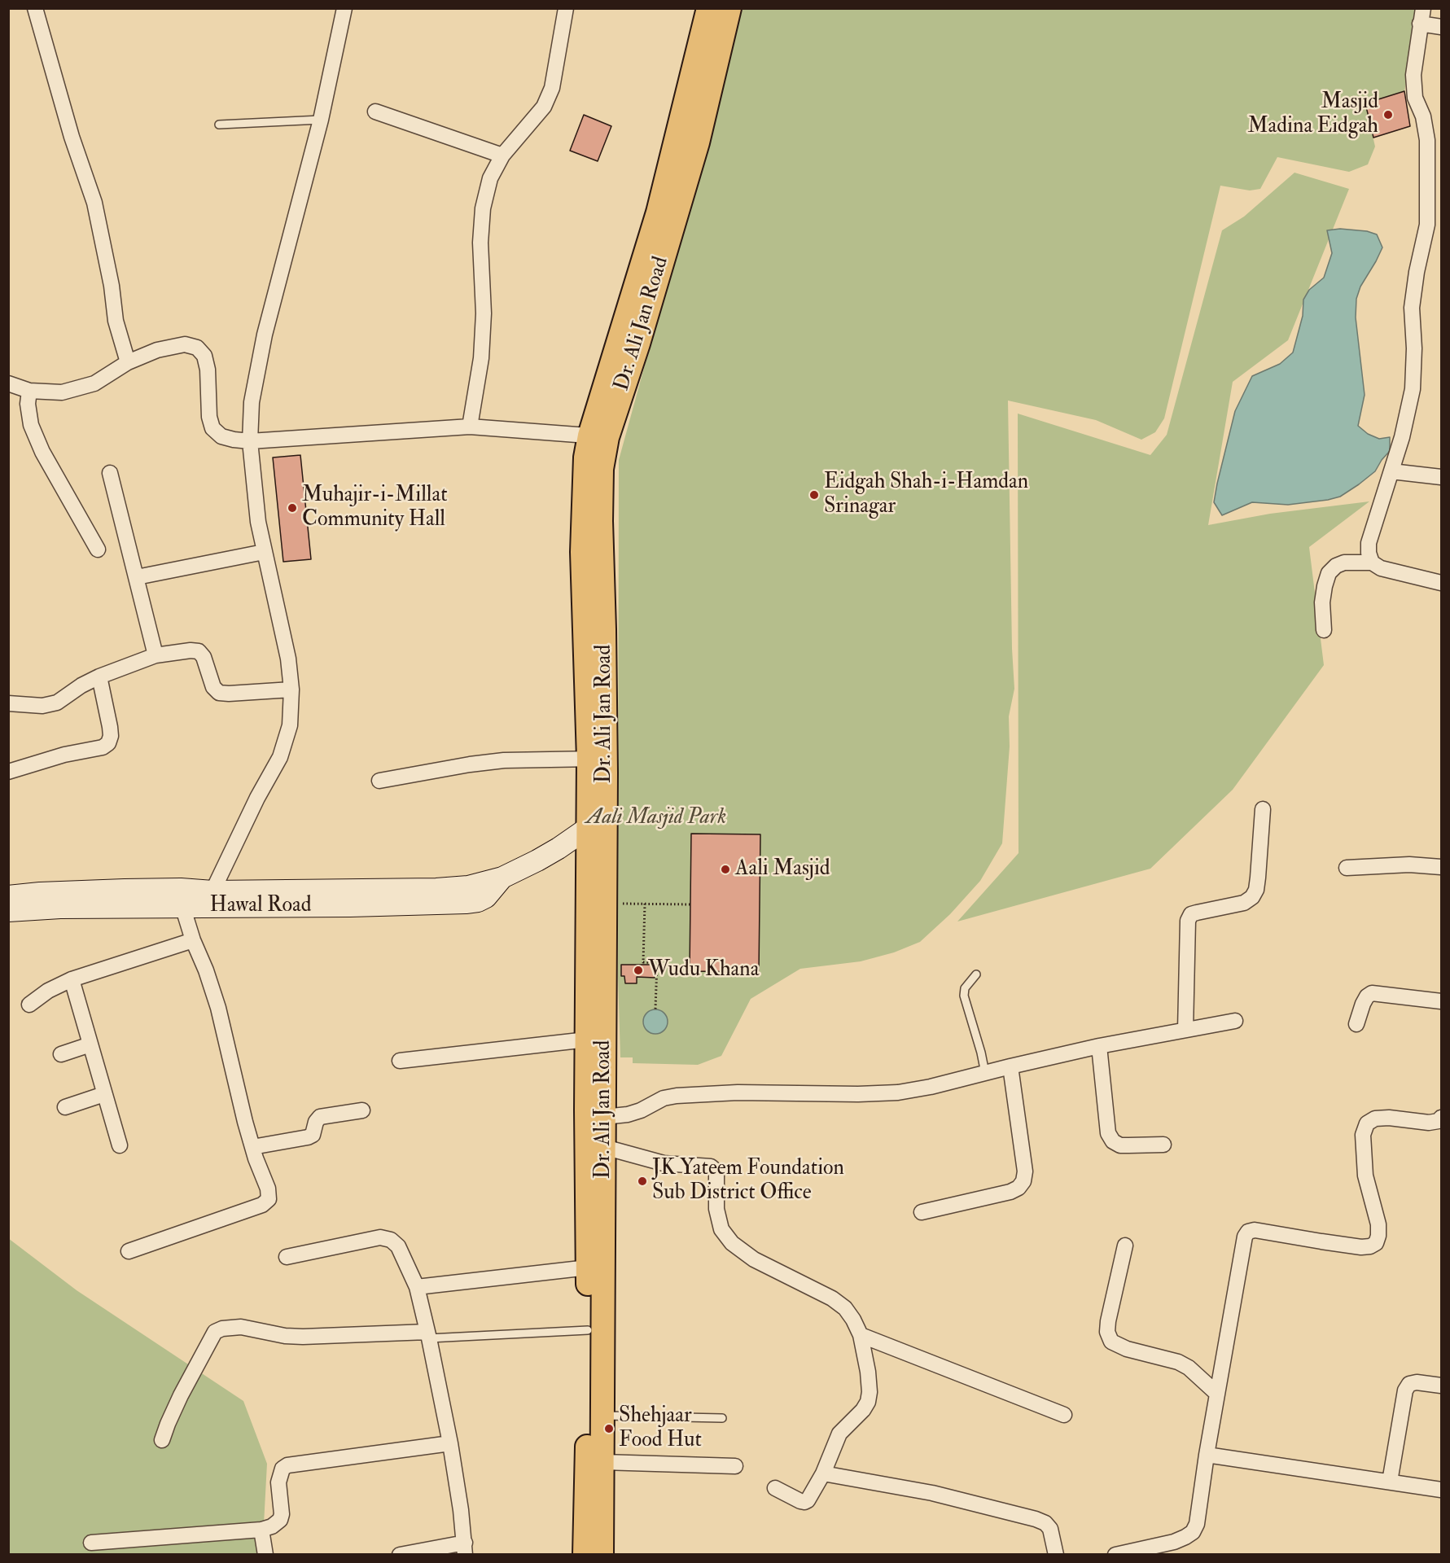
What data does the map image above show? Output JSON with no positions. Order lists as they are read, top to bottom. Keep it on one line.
{"streets":{"main road":["Dr. Ali Jan Road","Hawal Road"]},"crossings":[["Dr. Ali Jan Road","Hawal Road"]],"parks":["Aali Masjid Park"],"places":["Masjid Madina Eidgah","Eidgah Shah-i-Hamdan Srinagar","Muhajir-i-Millat Community Hall","Aali Masjid","Wudu Khana","JK Yateem Foundation Sub District Office","Shehjaar Food Hut"]}
